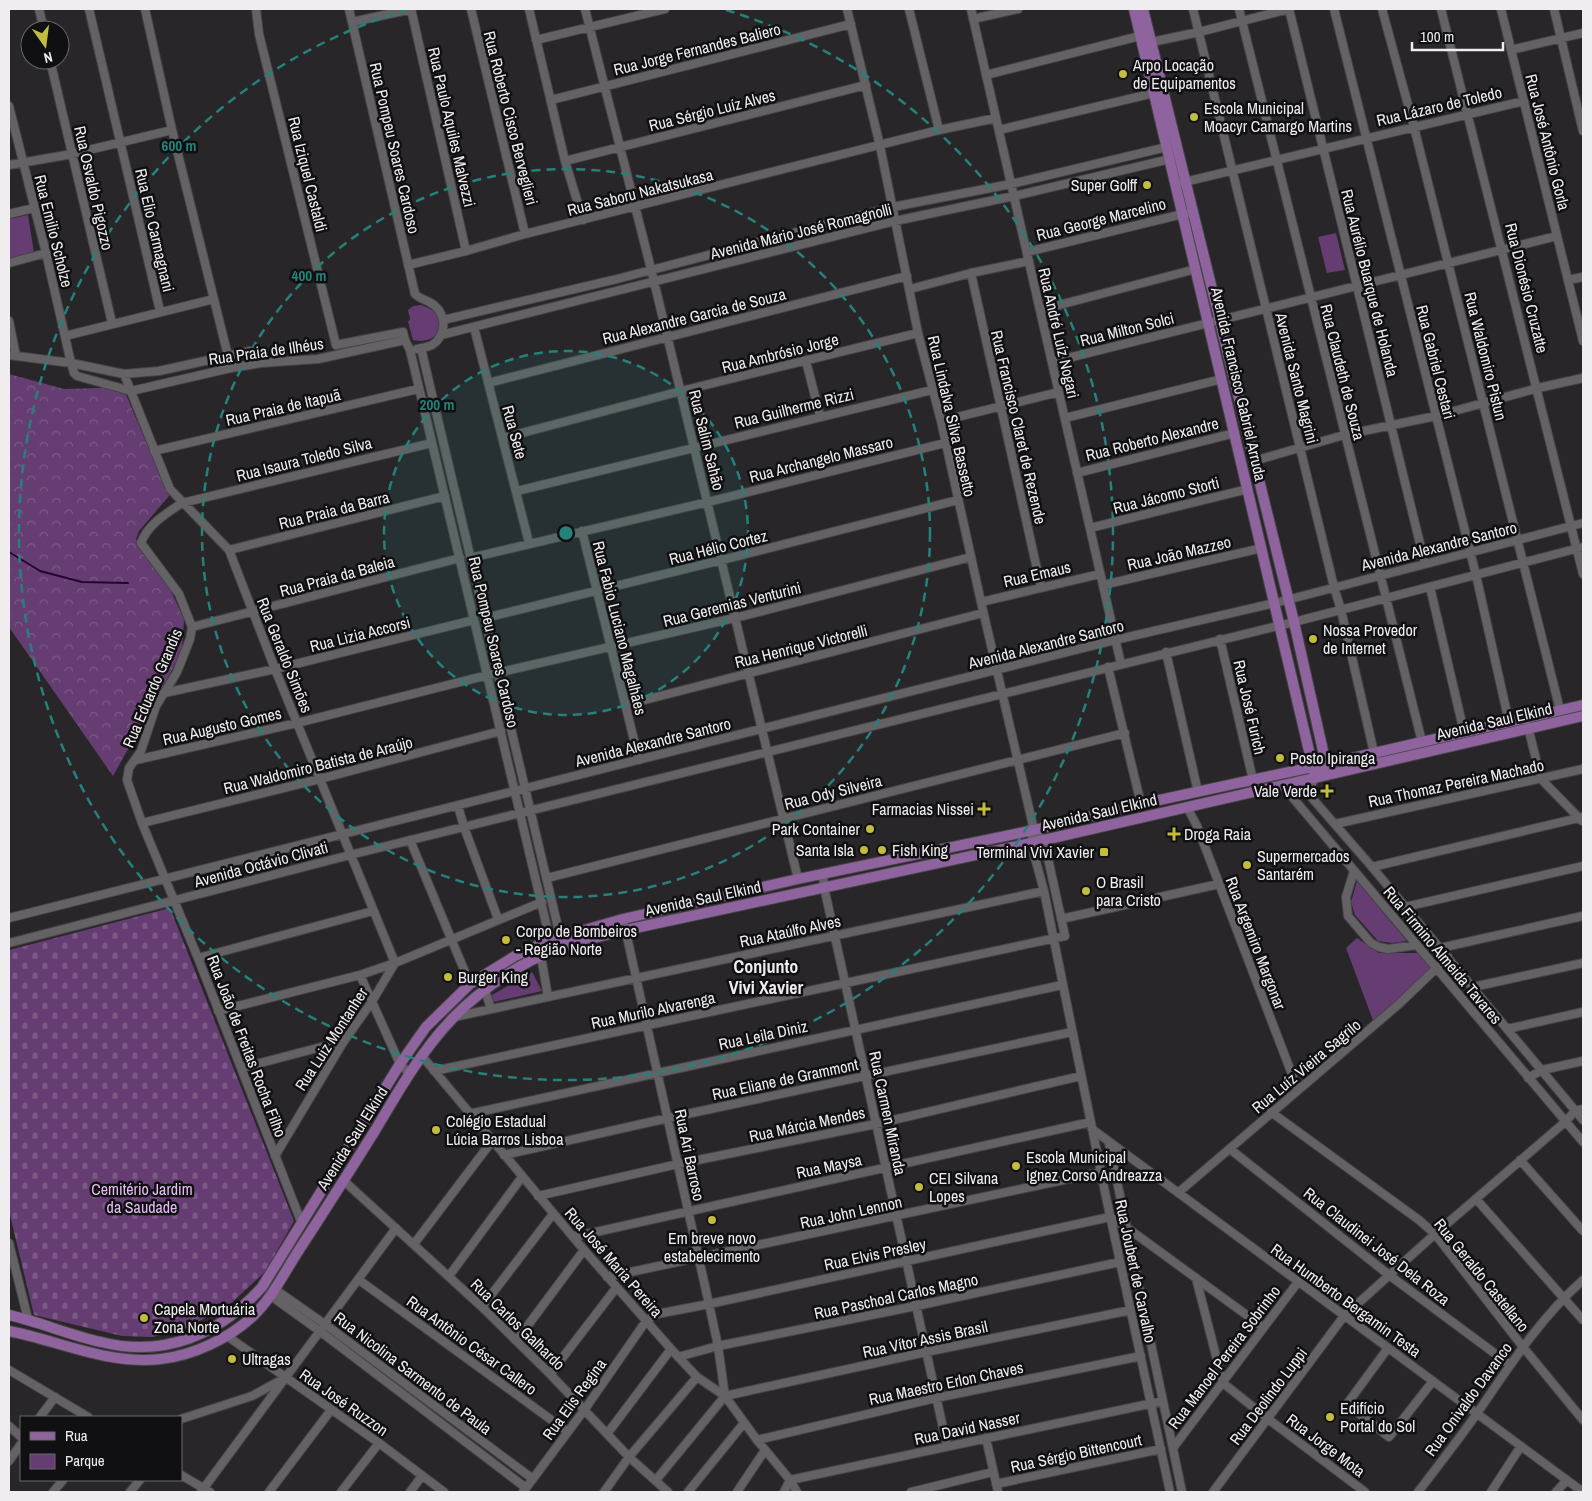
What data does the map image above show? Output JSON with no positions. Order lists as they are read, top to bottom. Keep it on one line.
{"streets":{"main road":["Avenida Francisco Gabriel Arruda","Avenida Saul Elkind"],"street":["Rua Jorge Fernandes Baliero","Rua Lázaro de Toledo","Rua Sérgio Luíz Alves","Rua Roberto Cisco Berveglieri","Rua Paulo Aquiles Malvezzi","Rua José Antônio Gorla","Rua Pompeu Soares Cardoso","Rua Iziquel Castaldi","Rua Osvaldo Pigozzo","Rua Saboru Nakatsukasa","Rua George Marcelino","Rua Elio Carmagnani","Rua Emilio Scholze","Avenida Mário José Romagnolli","Rua Aurélio Buarque de Holanda","Rua Dionésio Cruzatte","Rua Alexandre Garcia de Souza","Rua Milton Solci","Rua André Luíz Nogari","Rua Praia de Ilhéus","Rua Ambrósio Jorge","Rua Waldomiro Pistun","Rua Gabriel Cestari","Rua Claudeth de Souza","Avenida Santo Magrini","Rua Praia de Itapuã","Rua Guilherme Rizzi","Rua Lindalva Silva Bassetto","Rua Francisco Claret de Rezende","Rua Sete","Rua Roberto Alexandre","Rua Salim Sahão","Rua Isaura Toledo Silva","Rua Archangelo Massaro","Rua Jácomo Storti","Rua Praia da Barra","Avenida Alexandre Santoro","Rua Hélio Cortez","Rua João Mazzeo","Rua Emaus","Rua Praia da Baleia","Rua Geremias Venturini","Rua Fabio Luciano Magalhães","Rua Lizia Accorsi","Rua Henrique Victorelli","Rua Geraldo Simões","Rua Eduardo Grandis","Rua José Furich","Rua Augusto Gomes","Rua Waldomiro Batista de Araújo","Rua Thomaz Pereira Machado","Rua Ody Silveira","Avenida Octávio Clivati","Rua Ataúlfo Alves","Rua Argemiro Margonar","Rua Firmino Almeida Tavares","Rua Murilo Alvarenga","Rua Leila Diniz","Rua Luiz Montanher","Rua João de Freitas Rocha Filho","Rua Luíz Vieira Sagrilo","Rua Eliane de Grammont","Rua Carmen Miranda","Rua Márcia Mendes","Rua Ari Barroso","Rua Maysa","Rua John Lennon","Rua Claudinei José Dela Roza","Rua Elvis Presley","Rua José Maria Pereira","Rua Joubert de Carvalho","Rua Geraldo Castellano","Rua Paschoal Carlos Magno","Rua Humberto Bergamin Testa","Rua Carlos Galhardo","Rua Vítor Assis Brasil","Rua Antônio César Callero","Rua Manoel Pereira Sobrinho","Rua Nicolina Sarmento de Paula","Rua Maestro Erlon Chaves","Rua Deolindo Luppi","Rua Elis Regina","Rua Onivaldo Davanco","Rua José Ruzzon","Rua David Nasser","Rua Jorge Mota","Rua Sérgio Bittencourt"]},"crossings":[["Rua Jorge Fernandes Baliero","Rua Lindalva Silva Bassetto"],["Rua Jorge Fernandes Baliero","Rua Salim Sahão"],["Rua Lázaro de Toledo","Rua José Antônio Gorla"],["Rua Lázaro de Toledo","Rua Aurélio Buarque de Holanda"],["Rua Lázaro de Toledo","Rua Dionésio Cruzatte"],["Rua Lázaro de Toledo","Rua Waldomiro Pistun"],["Rua Lázaro de Toledo","Rua Gabriel Cestari"],["Rua Lázaro de Toledo","Rua Claudeth de Souza"],["Rua Lázaro de Toledo","Avenida Santo Magrini"],["Rua Lázaro de Toledo","Avenida Francisco Gabriel Arruda"],["Rua Sérgio Luíz Alves","Rua Lindalva Silva Bassetto"],["Rua Sérgio Luíz Alves","Rua Salim Sahão"],["Rua Roberto Cisco Berveglieri","Rua Saboru Nakatsukasa"],["Rua Paulo Aquiles Malvezzi","Rua Saboru Nakatsukasa"],["Rua José Antônio Gorla","Rua Milton Solci"],["Rua Pompeu Soares Cardoso","Rua Iziquel Castaldi"],["Rua Pompeu Soares Cardoso","Rua Saboru Nakatsukasa"],["Rua Pompeu Soares Cardoso","Avenida Mário José Romagnolli"],["Rua Pompeu Soares Cardoso","Rua Praia de Ilhéus"],["Rua Pompeu Soares Cardoso","Rua Praia de Itapuã"],["Rua Pompeu Soares Cardoso","Rua Isaura Toledo Silva"],["Rua Pompeu Soares Cardoso","Rua Archangelo Massaro"],["Rua Pompeu Soares Cardoso","Rua Praia da Barra"],["Rua Pompeu Soares Cardoso","Avenida Alexandre Santoro"],["Rua Pompeu Soares Cardoso","Rua Hélio Cortez"],["Rua Pompeu Soares Cardoso","Rua Praia da Baleia"],["Rua Pompeu Soares Cardoso","Rua Geremias Venturini"],["Rua Pompeu Soares Cardoso","Rua Lizia Accorsi"],["Rua Pompeu Soares Cardoso","Avenida Saul Elkind"],["Rua Pompeu Soares Cardoso","Rua Augusto Gomes"],["Rua Pompeu Soares Cardoso","Rua Waldomiro Batista de Araújo"],["Rua Pompeu Soares Cardoso","Rua Ody Silveira"],["Rua Pompeu Soares Cardoso","Avenida Octávio Clivati"],["Rua Iziquel Castaldi","Rua Praia de Ilhéus"],["Rua Saboru Nakatsukasa","Rua André Luíz Nogari"],["Rua Saboru Nakatsukasa","Rua Lindalva Silva Bassetto"],["Rua Saboru Nakatsukasa","Rua Salim Sahão"],["Rua George Marcelino","Rua André Luíz Nogari"],["Rua George Marcelino","Avenida Francisco Gabriel Arruda"],["Avenida Mário José Romagnolli","Rua André Luíz Nogari"],["Avenida Mário José Romagnolli","Avenida Francisco Gabriel Arruda"],["Avenida Mário José Romagnolli","Rua Lindalva Silva Bassetto"],["Avenida Mário José Romagnolli","Rua Sete"],["Avenida Mário José Romagnolli","Rua Salim Sahão"],["Rua Aurélio Buarque de Holanda","Rua Milton Solci"],["Rua Aurélio Buarque de Holanda","Avenida Alexandre Santoro"],["Rua Dionésio Cruzatte","Rua Milton Solci"],["Rua Dionésio Cruzatte","Avenida Alexandre Santoro"],["Rua Alexandre Garcia de Souza","Rua Lindalva Silva Bassetto"],["Rua Alexandre Garcia de Souza","Rua Sete"],["Rua Alexandre Garcia de Souza","Rua Salim Sahão"],["Rua Milton Solci","Rua André Luíz Nogari"],["Rua Milton Solci","Rua Waldomiro Pistun"],["Rua Milton Solci","Rua Gabriel Cestari"],["Rua Milton Solci","Rua Claudeth de Souza"],["Rua Milton Solci","Avenida Santo Magrini"],["Rua Milton Solci","Avenida Francisco Gabriel Arruda"],["Rua André Luíz Nogari","Rua Roberto Alexandre"],["Rua André Luíz Nogari","Rua Jácomo Storti"],["Rua André Luíz Nogari","Avenida Alexandre Santoro"],["Rua André Luíz Nogari","Rua João Mazzeo"],["Rua André Luíz Nogari","Rua Emaus"],["Rua Praia de Ilhéus","Rua Geraldo Simões"],["Rua Ambrósio Jorge","Rua Lindalva Silva Bassetto"],["Rua Ambrósio Jorge","Rua Sete"],["Rua Ambrósio Jorge","Rua Salim Sahão"],["Rua Waldomiro Pistun","Avenida Alexandre Santoro"],["Rua Waldomiro Pistun","Avenida Saul Elkind"],["Rua Gabriel Cestari","Avenida Alexandre Santoro"],["Rua Gabriel Cestari","Avenida Saul Elkind"],["Rua Claudeth de Souza","Avenida Alexandre Santoro"],["Rua Claudeth de Souza","Avenida Saul Elkind"],["Avenida Santo Magrini","Avenida Alexandre Santoro"],["Avenida Santo Magrini","Avenida Saul Elkind"],["Avenida Francisco Gabriel Arruda","Rua Roberto Alexandre"],["Avenida Francisco Gabriel Arruda","Rua Jácomo Storti"],["Avenida Francisco Gabriel Arruda","Avenida Alexandre Santoro"],["Avenida Francisco Gabriel Arruda","Rua João Mazzeo"],["Avenida Francisco Gabriel Arruda","Avenida Saul Elkind"],["Avenida Francisco Gabriel Arruda","Rua Firmino Almeida Tavares"],["Rua Praia de Itapuã","Rua Geraldo Simões"],["Rua Guilherme Rizzi","Rua Lindalva Silva Bassetto"],["Rua Guilherme Rizzi","Rua Sete"],["Rua Guilherme Rizzi","Rua Salim Sahão"],["Rua Lindalva Silva Bassetto","Rua Archangelo Massaro"],["Rua Lindalva Silva Bassetto","Avenida Alexandre Santoro"],["Rua Lindalva Silva Bassetto","Rua Hélio Cortez"],["Rua Lindalva Silva Bassetto","Rua Emaus"],["Rua Lindalva Silva Bassetto","Rua Geremias Venturini"],["Rua Lindalva Silva Bassetto","Rua Henrique Victorelli"],["Rua Lindalva Silva Bassetto","Avenida Saul Elkind"],["Rua Lindalva Silva Bassetto","Rua Ody Silveira"],["Rua Francisco Claret de Rezende","Rua Emaus"],["Rua Sete","Rua Archangelo Massaro"],["Rua Salim Sahão","Rua Archangelo Massaro"],["Rua Salim Sahão","Avenida Alexandre Santoro"],["Rua Salim Sahão","Rua Hélio Cortez"],["Rua Salim Sahão","Rua Geremias Venturini"],["Rua Salim Sahão","Rua Henrique Victorelli"],["Rua Salim Sahão","Avenida Saul Elkind"],["Rua Salim Sahão","Rua Ody Silveira"],["Rua Isaura Toledo Silva","Rua Geraldo Simões"],["Rua Isaura Toledo Silva","Rua Eduardo Grandis"],["Rua Archangelo Massaro","Rua Fabio Luciano Magalhães"],["Rua Praia da Barra","Rua Geraldo Simões"],["Avenida Alexandre Santoro","Rua Fabio Luciano Magalhães"],["Avenida Alexandre Santoro","Avenida Octávio Clivati"],["Rua Hélio Cortez","Rua Fabio Luciano Magalhães"],["Rua Praia da Baleia","Rua Geraldo Simões"],["Rua Praia da Baleia","Rua Eduardo Grandis"],["Rua Geremias Venturini","Rua Fabio Luciano Magalhães"],["Rua Geremias Venturini","Rua Augusto Gomes"],["Rua Fabio Luciano Magalhães","Rua Henrique Victorelli"],["Rua Lizia Accorsi","Rua Geraldo Simões"],["Rua Lizia Accorsi","Rua Eduardo Grandis"],["Rua Geraldo Simões","Rua Eduardo Grandis"],["Rua Geraldo Simões","Rua Augusto Gomes"],["Rua Geraldo Simões","Rua Waldomiro Batista de Araújo"],["Rua Geraldo Simões","Avenida Octávio Clivati"],["Rua Geraldo Simões","Rua Luiz Montanher"],["Rua Eduardo Grandis","Rua Augusto Gomes"],["Rua Eduardo Grandis","Rua Waldomiro Batista de Araújo"],["Rua Eduardo Grandis","Avenida Octávio Clivati"],["Rua Eduardo Grandis","Rua João de Freitas Rocha Filho"],["Rua José Furich","Avenida Saul Elkind"],["Avenida Saul Elkind","Rua Ataúlfo Alves"],["Avenida Saul Elkind","Rua Argemiro Margonar"],["Avenida Saul Elkind","Rua Firmino Almeida Tavares"],["Avenida Saul Elkind","Rua João de Freitas Rocha Filho"],["Avenida Saul Elkind","Rua Carmen Miranda"],["Avenida Saul Elkind","Rua Ari Barroso"],["Avenida Saul Elkind","Rua José Maria Pereira"],["Avenida Saul Elkind","Rua Joubert de Carvalho"],["Avenida Saul Elkind","Rua Carlos Galhardo"],["Avenida Saul Elkind","Rua Nicolina Sarmento de Paula"],["Avenida Saul Elkind","Rua José Ruzzon"],["Rua Thomaz Pereira Machado","Rua Firmino Almeida Tavares"],["Avenida Octávio Clivati","Rua João de Freitas Rocha Filho"],["Rua Ataúlfo Alves","Rua Carmen Miranda"],["Rua Ataúlfo Alves","Rua Ari Barroso"],["Rua Ataúlfo Alves","Rua Joubert de Carvalho"],["Rua Argemiro Margonar","Rua Luíz Vieira Sagrilo"],["Rua Firmino Almeida Tavares","Rua Luíz Vieira Sagrilo"],["Rua Firmino Almeida Tavares","Rua Deolindo Luppi"],["Rua Murilo Alvarenga","Rua Carmen Miranda"],["Rua Murilo Alvarenga","Rua Ari Barroso"],["Rua Murilo Alvarenga","Rua José Maria Pereira"],["Rua Murilo Alvarenga","Rua Joubert de Carvalho"],["Rua Leila Diniz","Rua Carmen Miranda"],["Rua Leila Diniz","Rua Ari Barroso"],["Rua Leila Diniz","Rua José Maria Pereira"],["Rua Leila Diniz","Rua Joubert de Carvalho"],["Rua Luiz Montanher","Rua João de Freitas Rocha Filho"],["Rua Luíz Vieira Sagrilo","Rua Claudinei José Dela Roza"],["Rua Luíz Vieira Sagrilo","Rua Geraldo Castellano"],["Rua Luíz Vieira Sagrilo","Rua Humberto Bergamin Testa"],["Rua Eliane de Grammont","Rua Carmen Miranda"],["Rua Eliane de Grammont","Rua Ari Barroso"],["Rua Eliane de Grammont","Rua José Maria Pereira"],["Rua Eliane de Grammont","Rua Joubert de Carvalho"],["Rua Carmen Miranda","Rua Márcia Mendes"],["Rua Carmen Miranda","Rua Maysa"],["Rua Carmen Miranda","Rua John Lennon"],["Rua Carmen Miranda","Rua Elvis Presley"],["Rua Carmen Miranda","Rua Paschoal Carlos Magno"],["Rua Carmen Miranda","Rua Vítor Assis Brasil"],["Rua Carmen Miranda","Rua Maestro Erlon Chaves"],["Rua Carmen Miranda","Rua David Nasser"],["Rua Márcia Mendes","Rua Ari Barroso"],["Rua Márcia Mendes","Rua José Maria Pereira"],["Rua Márcia Mendes","Rua Joubert de Carvalho"],["Rua Ari Barroso","Rua Maysa"],["Rua Ari Barroso","Rua John Lennon"],["Rua Ari Barroso","Rua Elvis Presley"],["Rua Ari Barroso","Rua José Maria Pereira"],["Rua Ari Barroso","Rua Paschoal Carlos Magno"],["Rua Ari Barroso","Rua Vítor Assis Brasil"],["Rua Maysa","Rua José Maria Pereira"],["Rua Maysa","Rua Joubert de Carvalho"],["Rua Maysa","Rua Humberto Bergamin Testa"],["Rua John Lennon","Rua José Maria Pereira"],["Rua John Lennon","Rua Joubert de Carvalho"],["Rua Claudinei José Dela Roza","Rua Deolindo Luppi"],["Rua Claudinei José Dela Roza","Rua Onivaldo Davanco"],["Rua Elvis Presley","Rua José Maria Pereira"],["Rua Elvis Presley","Rua Joubert de Carvalho"],["Rua Elvis Presley","Rua Elis Regina"],["Rua José Maria Pereira","Rua Paschoal Carlos Magno"],["Rua José Maria Pereira","Rua Vítor Assis Brasil"],["Rua José Maria Pereira","Rua Maestro Erlon Chaves"],["Rua José Maria Pereira","Rua Elis Regina"],["Rua José Maria Pereira","Rua David Nasser"],["Rua Joubert de Carvalho","Rua Paschoal Carlos Magno"],["Rua Joubert de Carvalho","Rua Humberto Bergamin Testa"],["Rua Joubert de Carvalho","Rua Vítor Assis Brasil"],["Rua Joubert de Carvalho","Rua Manoel Pereira Sobrinho"],["Rua Joubert de Carvalho","Rua Maestro Erlon Chaves"],["Rua Joubert de Carvalho","Rua David Nasser"],["Rua Joubert de Carvalho","Rua Sérgio Bittencourt"],["Rua Geraldo Castellano","Rua Deolindo Luppi"],["Rua Geraldo Castellano","Rua Onivaldo Davanco"],["Rua Humberto Bergamin Testa","Rua Manoel Pereira Sobrinho"],["Rua Humberto Bergamin Testa","Rua Deolindo Luppi"],["Rua Humberto Bergamin Testa","Rua Onivaldo Davanco"],["Rua Carlos Galhardo","Rua Elis Regina"],["Rua Antônio César Callero","Rua Elis Regina"],["Rua Manoel Pereira Sobrinho","Rua Jorge Mota"],["Rua Nicolina Sarmento de Paula","Rua Elis Regina"],["Rua Deolindo Luppi","Rua Jorge Mota"]],"districts":["Conjunto Vivi Xavier"],"parks":["Cemitério Jardim da Saudade"],"places":{"other":["Arpo Locação de Equipamentos","Escola Municipal Moacyr Camargo Martins","Super Golff","Nossa Provedor de Internet","Posto Ipiranga","Park Container","Santa Isla","Fish King","Supermercados Santarém","O Brasil para Cristo","Corpo de Bombeiros - Região Norte","Burger King","Colégio Estadual Lúcia Barros Lisboa","Escola Municipal Ignez Corso Andreazza","CEI Silvana Lopes","Em breve novo estabelecimento","Capela Mortuária Zona Norte","Ultragas","Edifício Portal do Sol"],"health":["Vale Verde","Farmacias Nissei","Droga Raia"],"transit":["Terminal Vivi Xavier"]},"legend":["Rua","Parque"],"scale_bar":"100 m","north":"bottom","rings":["600 m","400 m","200 m"]}
